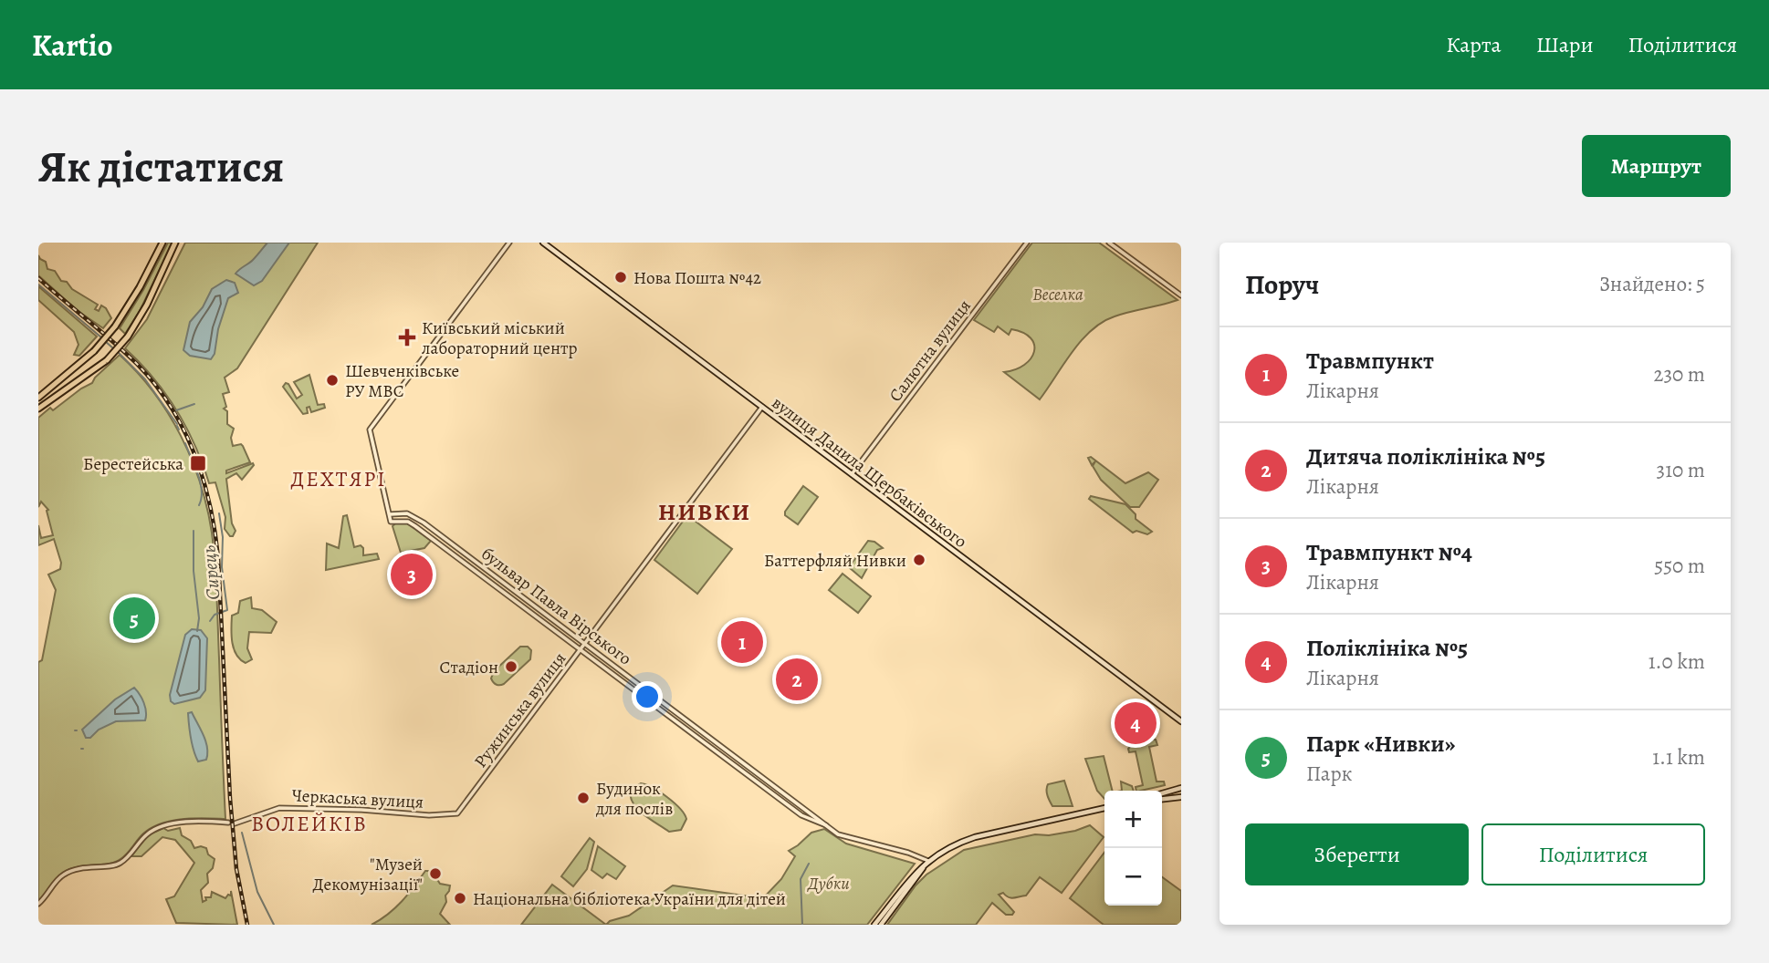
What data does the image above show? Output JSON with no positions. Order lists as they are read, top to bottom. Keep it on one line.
{"streets":{"main road":["вулиця Данила Щербаківського"],"street":["Салютна вулиця","бульвар Павла Вірського","Ружинська вулиця","Черкаська вулиця"]},"crossings":[["Салютна вулиця","вулиця Данила Щербаківського"],["вулиця Данила Щербаківського","Ружинська вулиця"],["бульвар Павла Вірського","Ружинська вулиця"],["Ружинська вулиця","Черкаська вулиця"]],"districts":["ДЕХТЯРІ","НИВКИ","ВОЛЕЙКІВ"],"water":["Сирець"],"parks":["Веселка","Дубки"],"places":{"other":["Нова Пошта №42","Шевченківське РУ МВС","Баттерфляй Нивки","Стадіон","Будинок для послів","\"Музей Декомунізації\"","Національна бібліотека України для дітей"],"health":["Київський міський лабораторний центр"],"transit":["Берестейська"]},"page":{"header":"Kartio","nav":["Карта","Шари","Поділитися"],"buttons":["Маршрут",["Зберегти","Поділитися"]],"title":"Як дістатися","heading":["Поруч","Знайдено: 5"],"list":[{"mark":"1","name":"Травмпункт","note":"Лікарня","value":"230 m"},{"mark":"2","name":"Дитяча поліклініка №5","note":"Лікарня","value":"310 m"},{"mark":"3","name":"Травмпункт №4","note":"Лікарня","value":"550 m"},{"mark":"4","name":"Поліклініка №5","note":"Лікарня","value":"1.0 km"},{"mark":"5","name":"Парк «Нивки»","note":"Парк","value":"1.1 km"}],"pins":["3","5","1","2","4"],"map_buttons":["+","−"]}}
